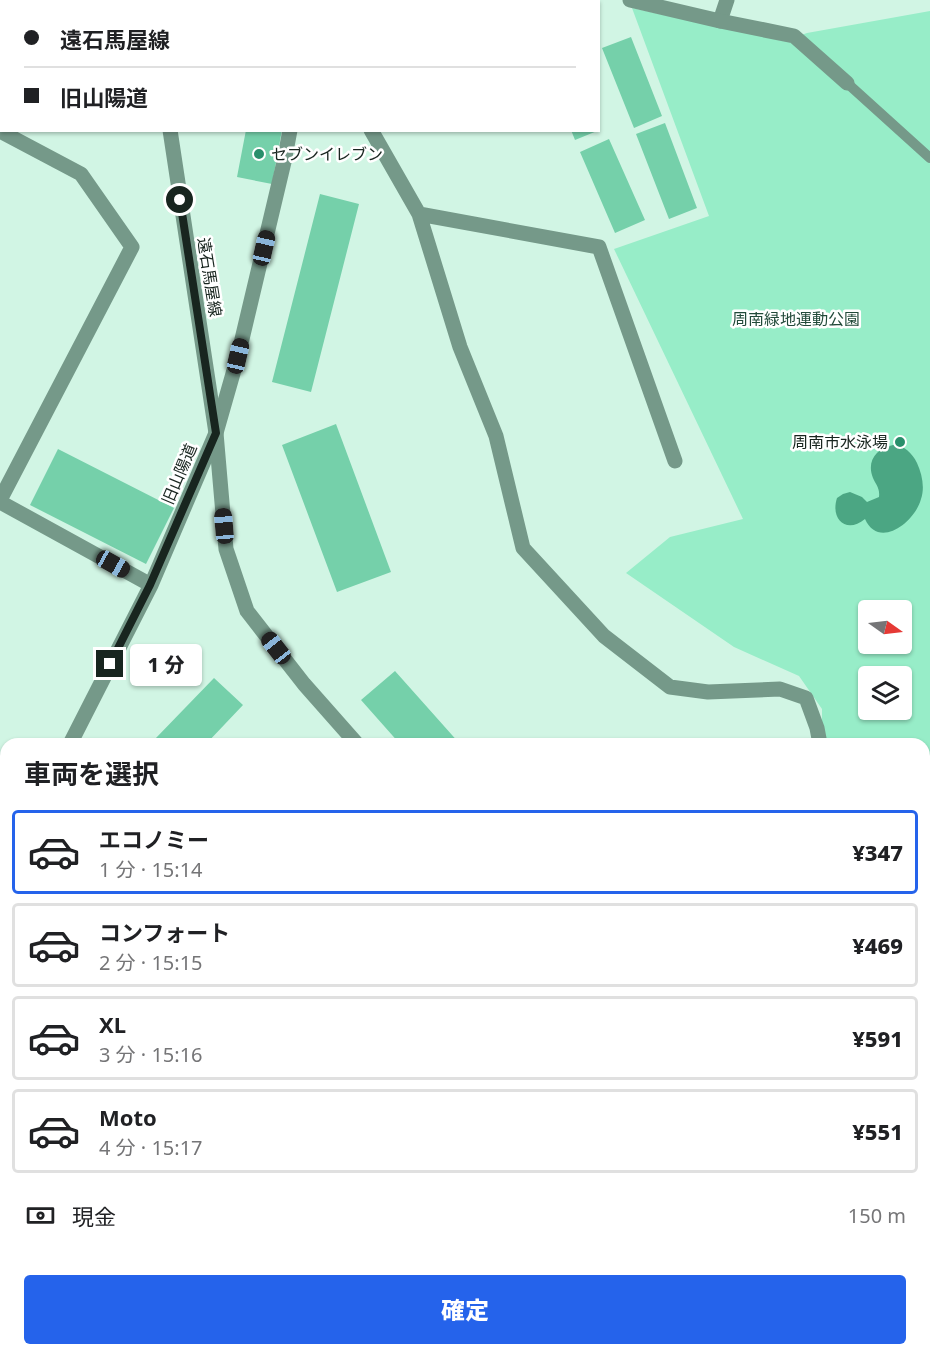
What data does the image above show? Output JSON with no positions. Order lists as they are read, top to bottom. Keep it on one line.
{"streets":{"street":["遠石馬屋線","旧山陽道"]},"crossings":[["遠石馬屋線","旧山陽道"]],"parks":["周南緑地運動公園"],"places":["セブンイレブン","周南市水泳場"],"north":"right","page":{"banner":["遠石馬屋線","旧山陽道"],"bubble":"1 分","heading":"車両を選択","list":[{"name":"エコノミー","note":"1 分 · 15:14","value":"¥347"},{"name":"コンフォート","note":"2 分 · 15:15","value":"¥469"},{"name":"XL","note":"3 分 · 15:16","value":"¥591"},{"name":"Moto","note":"4 分 · 15:17","value":"¥551"}],"pay":["現金","150 m"],"buttons":"確定"}}
